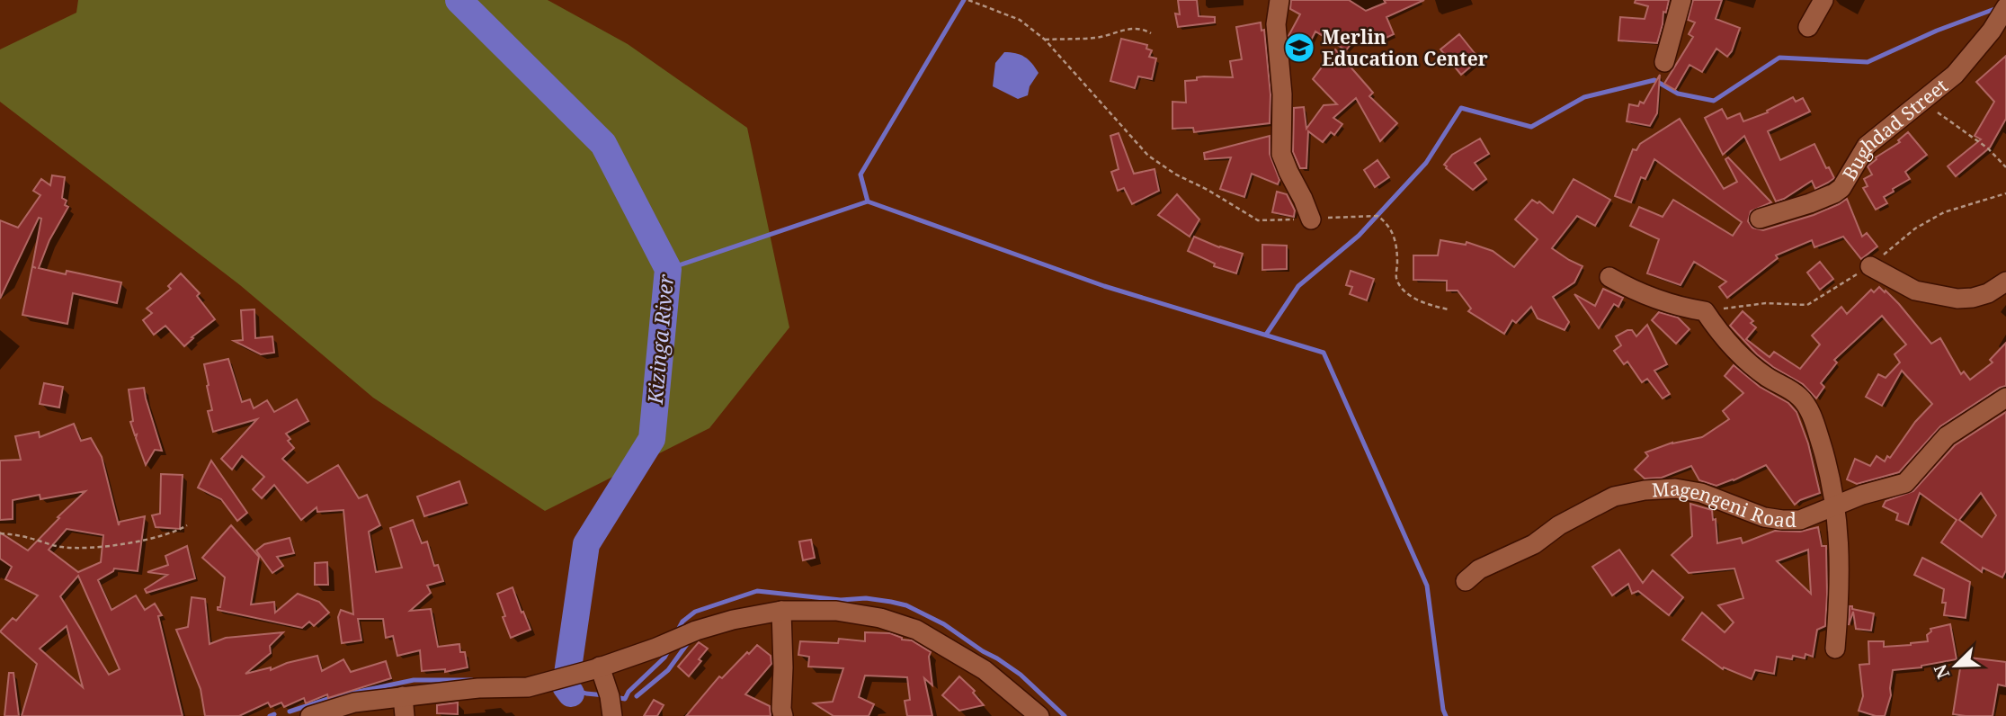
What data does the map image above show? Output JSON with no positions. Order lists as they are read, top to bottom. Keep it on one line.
{"streets":{"street":["Bughdad Street","Magengeni Road"]},"water":["Kizinga River"],"places":{"school or university":["Merlin Education Center"]},"north":"bottom left"}
